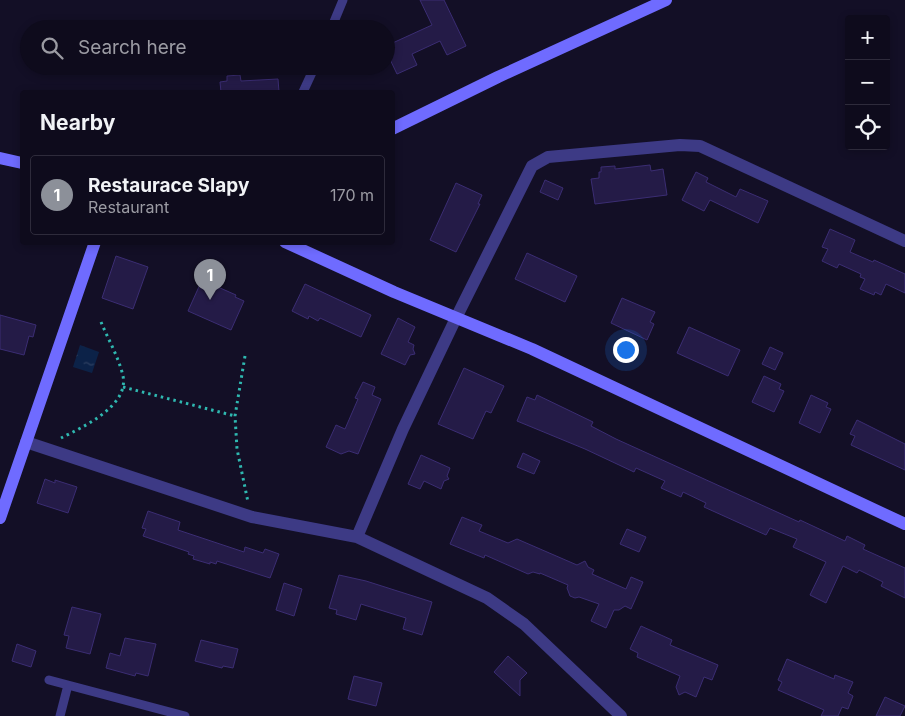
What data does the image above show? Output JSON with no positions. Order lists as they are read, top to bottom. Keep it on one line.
{"page":{"map_buttons":["+","−"],"search":"Search here","heading":"Nearby","list":[{"mark":"1","name":"Restaurace Slapy","note":"Restaurant","value":"170 m"}],"pins":"1"}}
